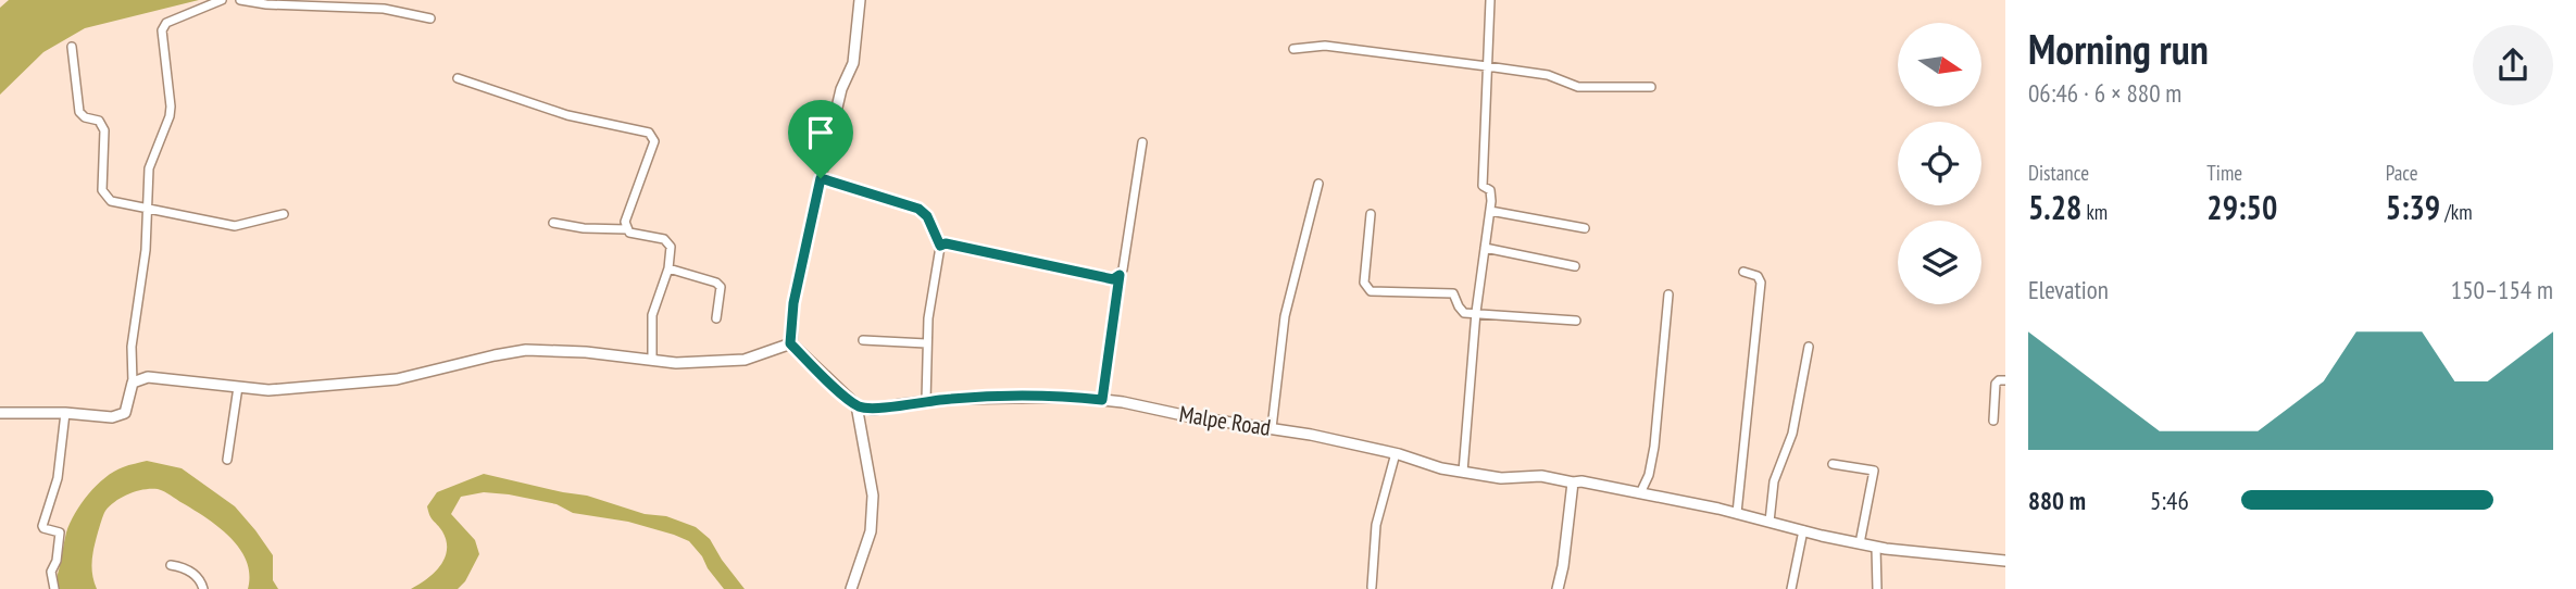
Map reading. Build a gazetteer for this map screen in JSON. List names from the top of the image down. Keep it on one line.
{"streets":{"street":["Malpe Road"]},"north":"right","page":{"heading":["Morning run","06:46 · 6 × 880 m"],"stats":[["Distance","5.28 km"],["Time","29:50"],["Pace","5:39 /km"]],"chart":["Elevation","150–154 m"],"list":[{"name":"880 m","note":"5:46"}]}}
